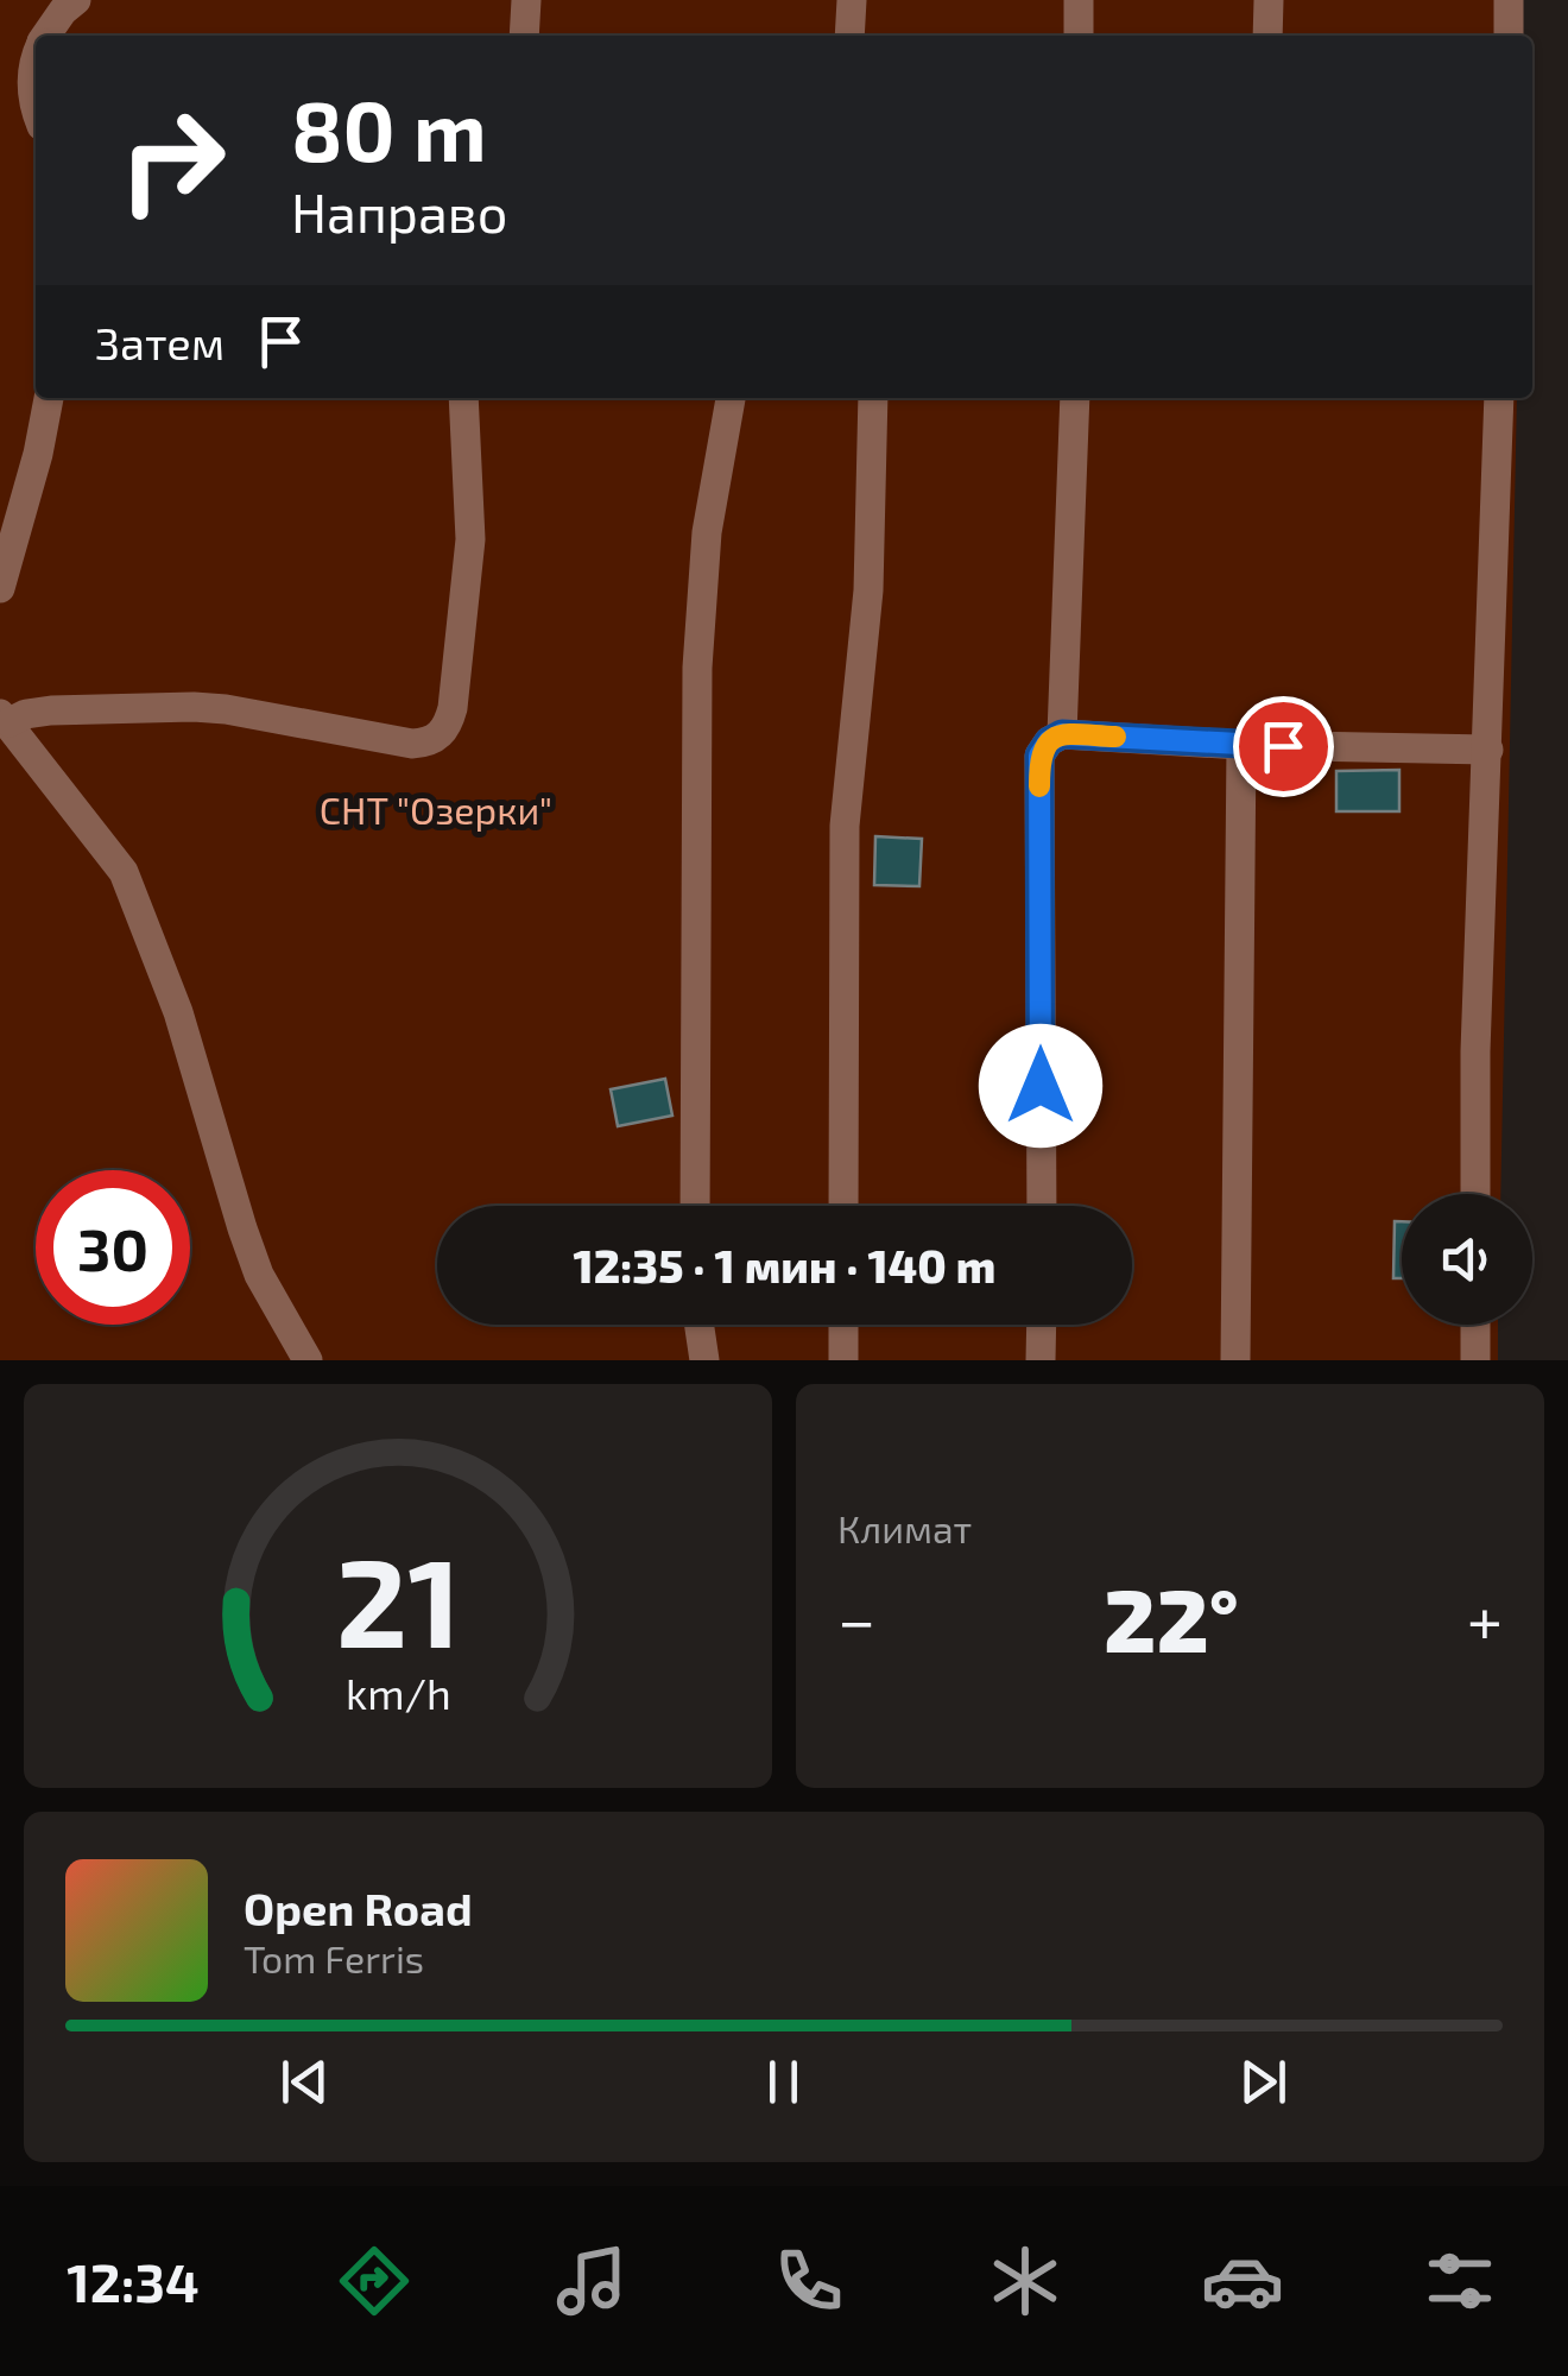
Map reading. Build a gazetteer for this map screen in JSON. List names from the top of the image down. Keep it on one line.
{"parks":["СНТ \"Озерки\""],"page":{"turn":["80 m","Направо"],"then":"Затем","limit":"30","trip":"12:35 · 1 мин · 140 m","tile":"Климат","heat":["−","22°","+"],"song":["Open Road","Tom Ferris"],"tabs":"12:34","gauge":["21","km/h"]}}
